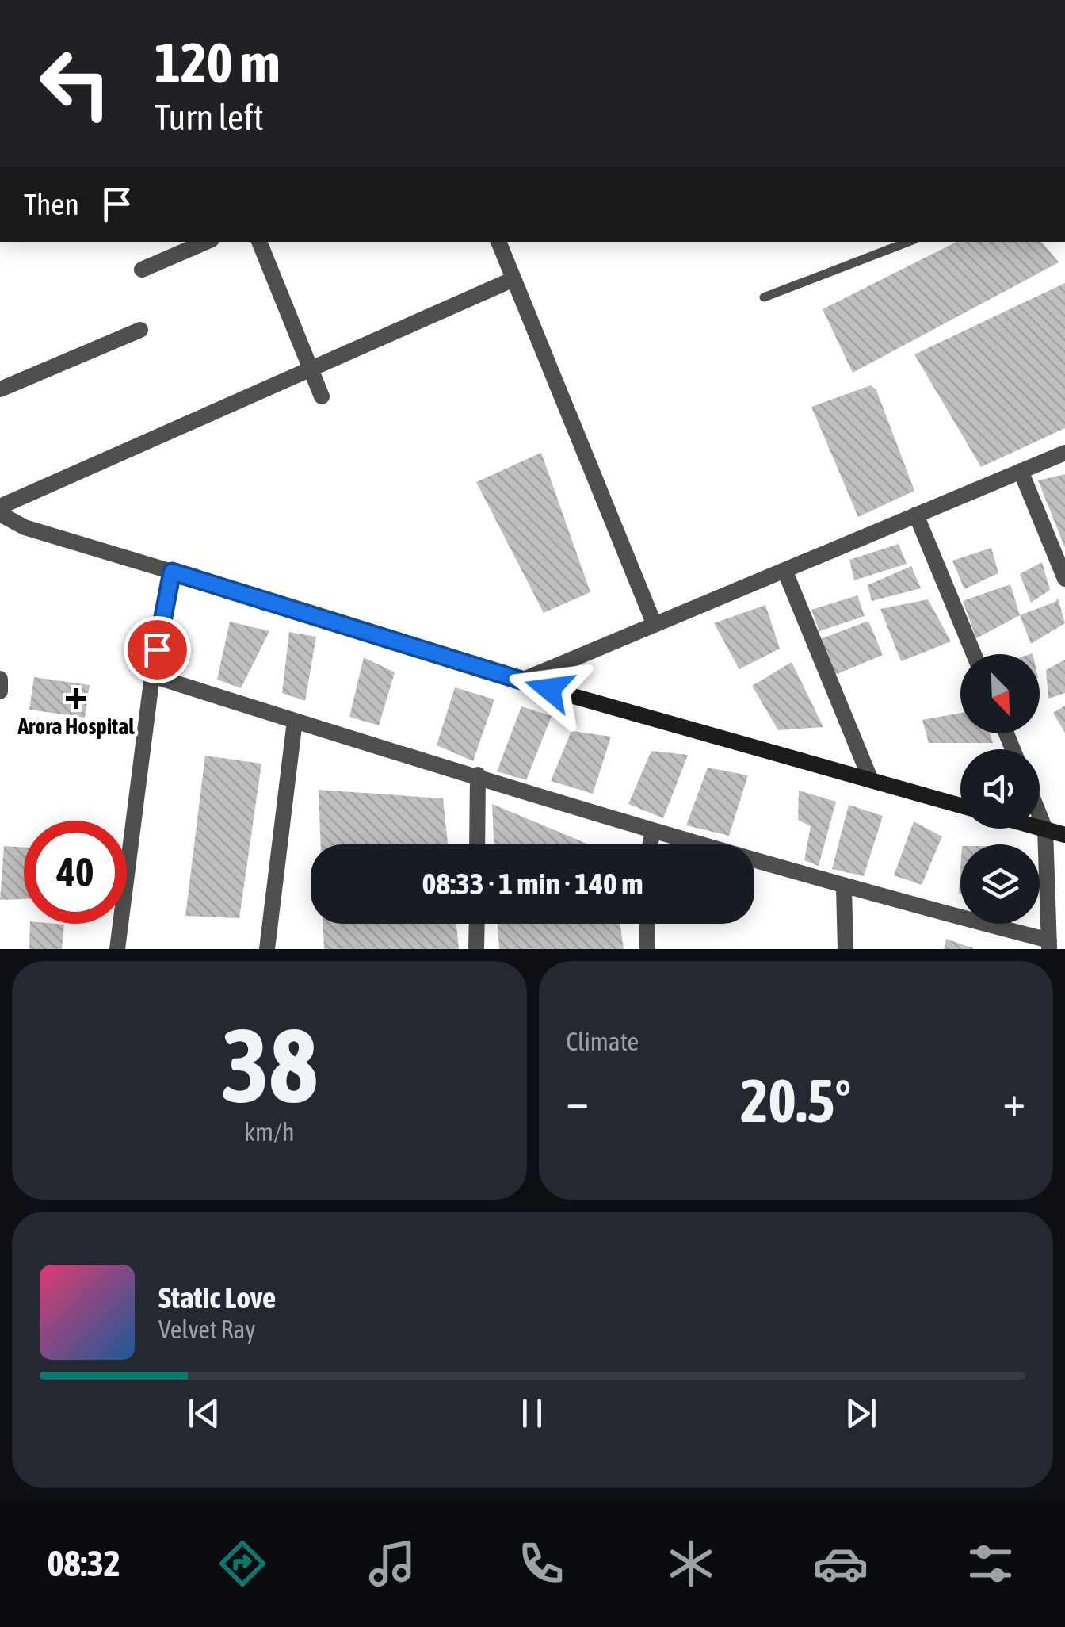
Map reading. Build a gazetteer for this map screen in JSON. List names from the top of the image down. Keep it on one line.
{"places":{"health":["Arora Hospital"]},"north":"bottom right","page":{"turn":["120 m","Turn left"],"then":"Then","limit":"40","trip":"08:33 · 1 min · 140 m","tile":[["38","km/h"],"Climate"],"heat":["−","20.5°","+"],"song":["Static Love","Velvet Ray"],"tabs":"08:32"}}
